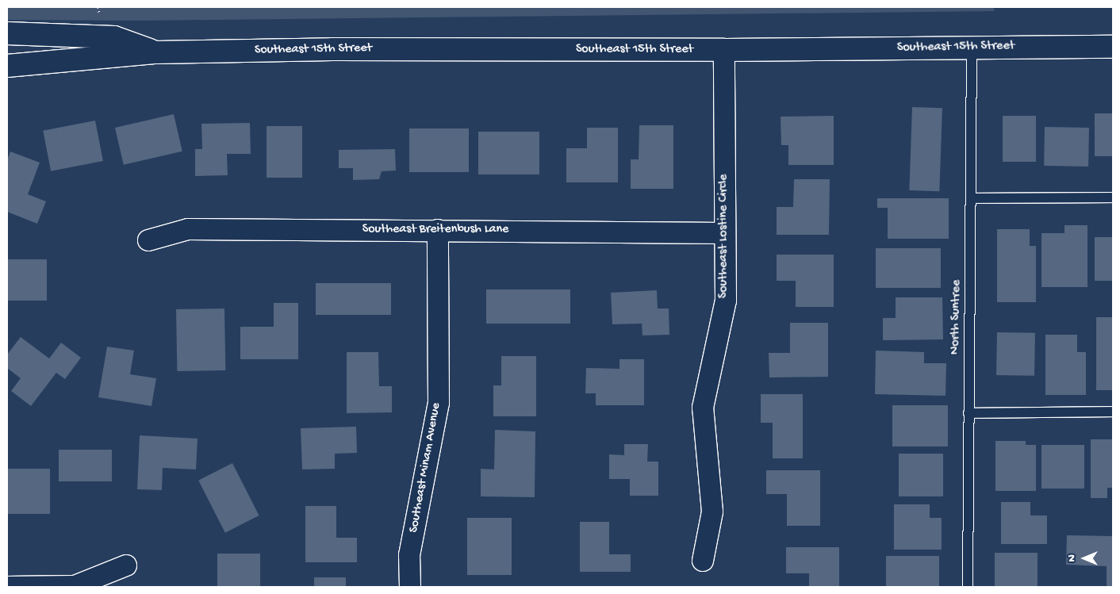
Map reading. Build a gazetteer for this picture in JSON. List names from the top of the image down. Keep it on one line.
{"streets":{"main road":["Southeast 15th Street"],"street":["Southeast Breitenbush Lane","Southeast Lostine Circle","Southeast Minam Avenue"],"lane":["North Suntree"]},"crossings":[["Southeast 15th Street","Southeast Lostine Circle"],["Southeast 15th Street","North Suntree"],["Southeast Breitenbush Lane","Southeast Lostine Circle"],["Southeast Breitenbush Lane","Southeast Minam Avenue"]],"north":"left"}
